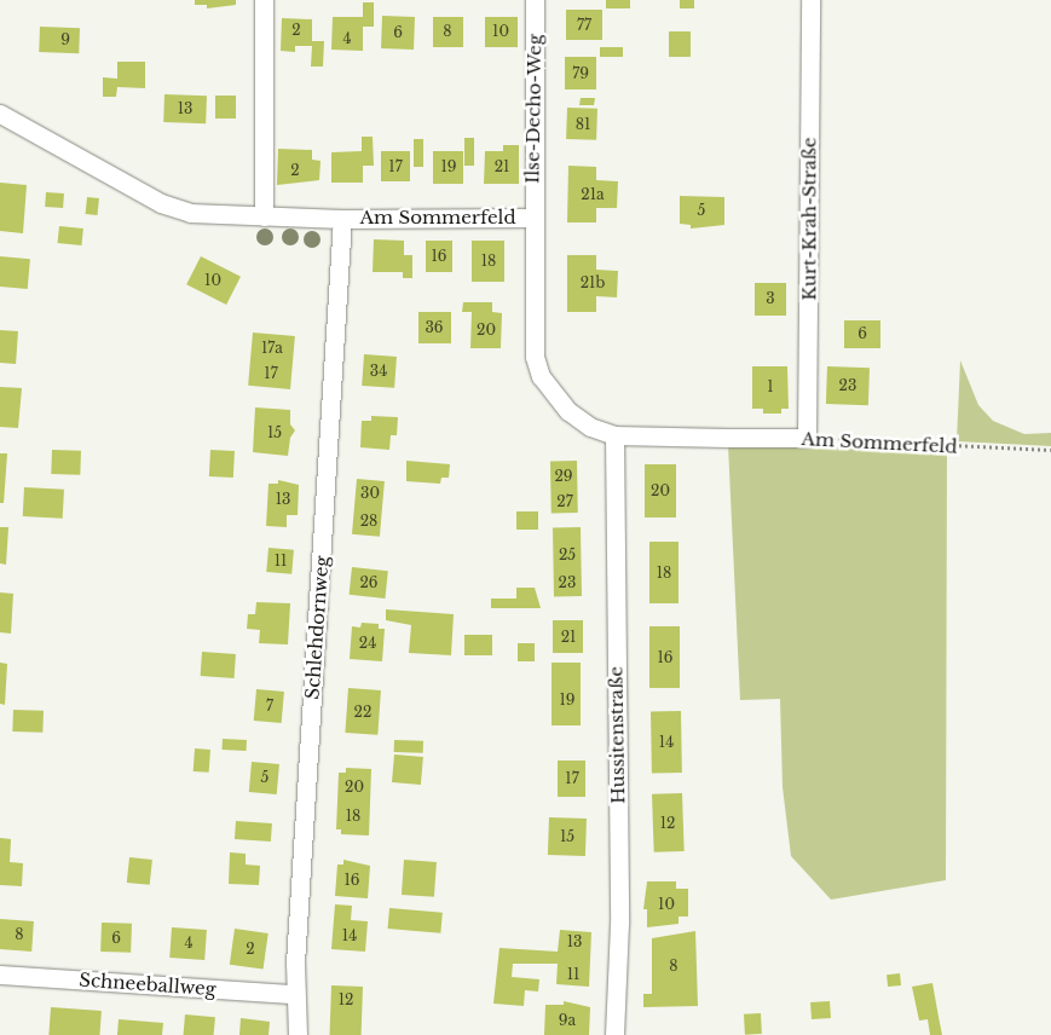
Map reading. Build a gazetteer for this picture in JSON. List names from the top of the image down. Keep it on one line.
{"streets":{"street":["Ilse-Decho-Weg","Am Sommerfeld","Kurt-Krah-Straße","Schlehdornweg","Hussitenstraße","Schneeballweg"]},"crossings":[["Ilse-Decho-Weg","Am Sommerfeld"],["Am Sommerfeld","Kurt-Krah-Straße"],["Am Sommerfeld","Schlehdornweg"],["Am Sommerfeld","Hussitenstraße"],["Schlehdornweg","Schneeballweg"]],"house_numbers":["77","2","8","10","6","4","9","79","13","81","17","19","21","2","21a","5","16","18","10","21b","3","36","20","6","17a","34","17","23","1","15","29","20","30","13","27","28","25","11","18","26","23","21","24","16","19","7","22","14","5","17","20","18","12","15","16","10","8","14","6","13","4","2","8","11","12","9a"]}
